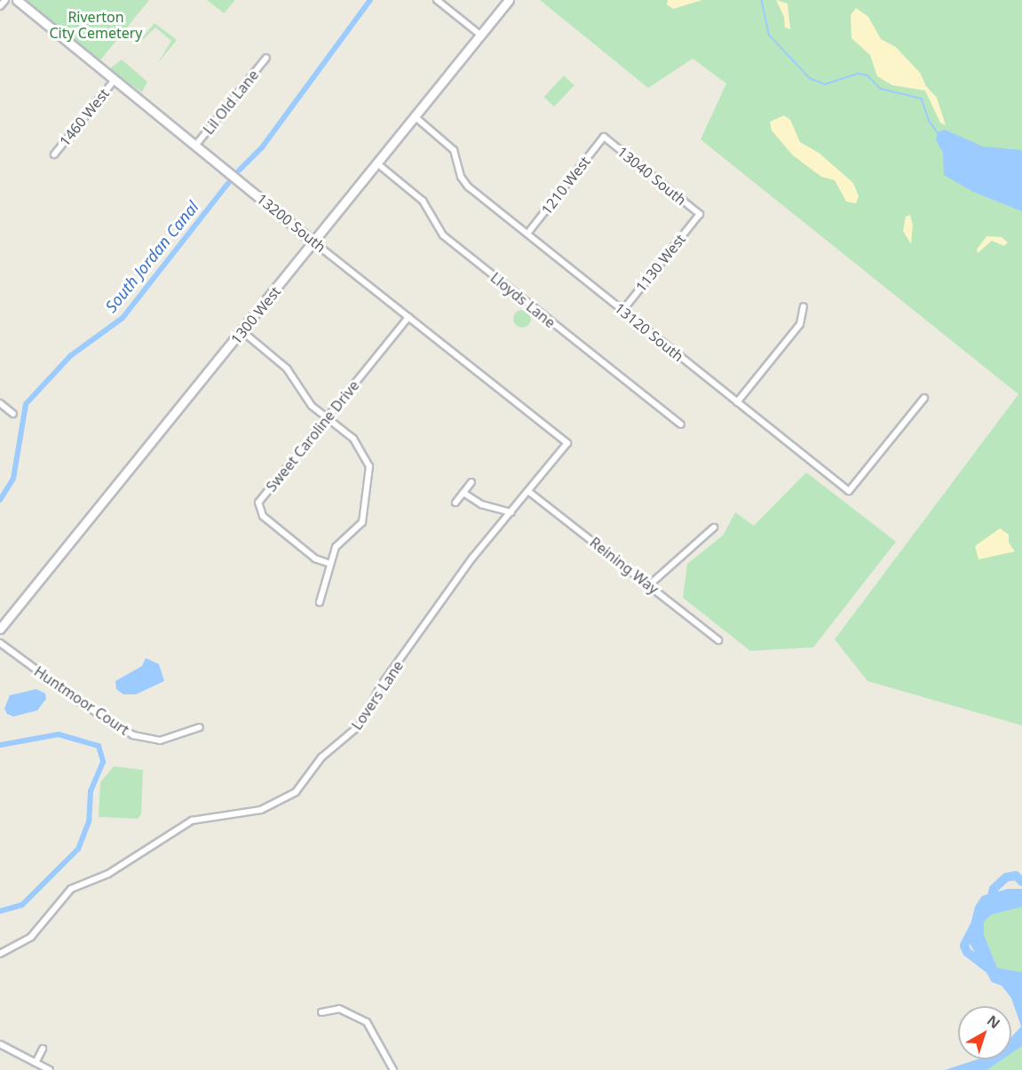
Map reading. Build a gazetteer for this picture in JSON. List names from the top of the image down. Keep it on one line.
{"streets":{"street":["Lil Old Lane","1460 West","13040 South","1210 West","13200 South","1130 West","Lloyds Lane","1300 West","13120 South","Sweet Caroline Drive","Reining Way","Lovers Lane","Huntmoor Court"]},"crossings":[["Lil Old Lane","13200 South"],["1460 West","13200 South"],["13040 South","1210 West"],["13040 South","1130 West"],["1210 West","13120 South"],["13200 South","1300 West"],["13200 South","Sweet Caroline Drive"],["13200 South","Lovers Lane"],["1130 West","13120 South"],["Lloyds Lane","1300 West"],["1300 West","13120 South"],["Reining Way","Lovers Lane"]],"water":["South Jordan Canal"],"parks":["Riverton City Cemetery"],"north":"top right"}
